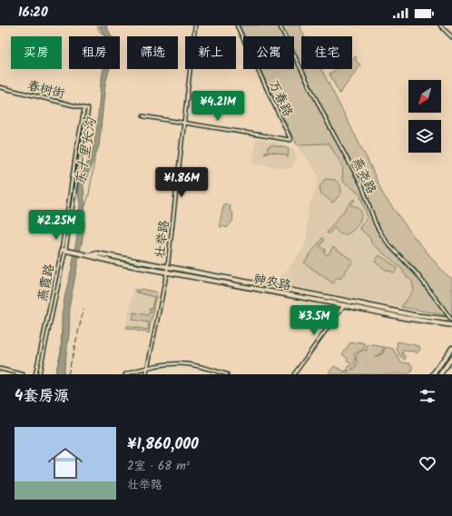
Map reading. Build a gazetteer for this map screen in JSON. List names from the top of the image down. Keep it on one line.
{"streets":{"street":["春树街","万春路","燕尧路","壮举路","神农路","燕霞路"]},"crossings":[["春树街","燕霞路"],["万春路","壮举路"],["燕尧路","神农路"],["壮举路","神农路"],["神农路","燕霞路"]],"water":["东十里长沟"],"north":"bottom left","page":{"status":"16:20","chip":["买房","租房","筛选","新上","公寓","住宅"],"price":["¥4.21M","¥1.86M","¥2.25M","¥3.5M"],"heading":"4套房源","list":[{"name":"¥1,860,000","note":"2室 · 68 m² · 壮举路"}]}}
